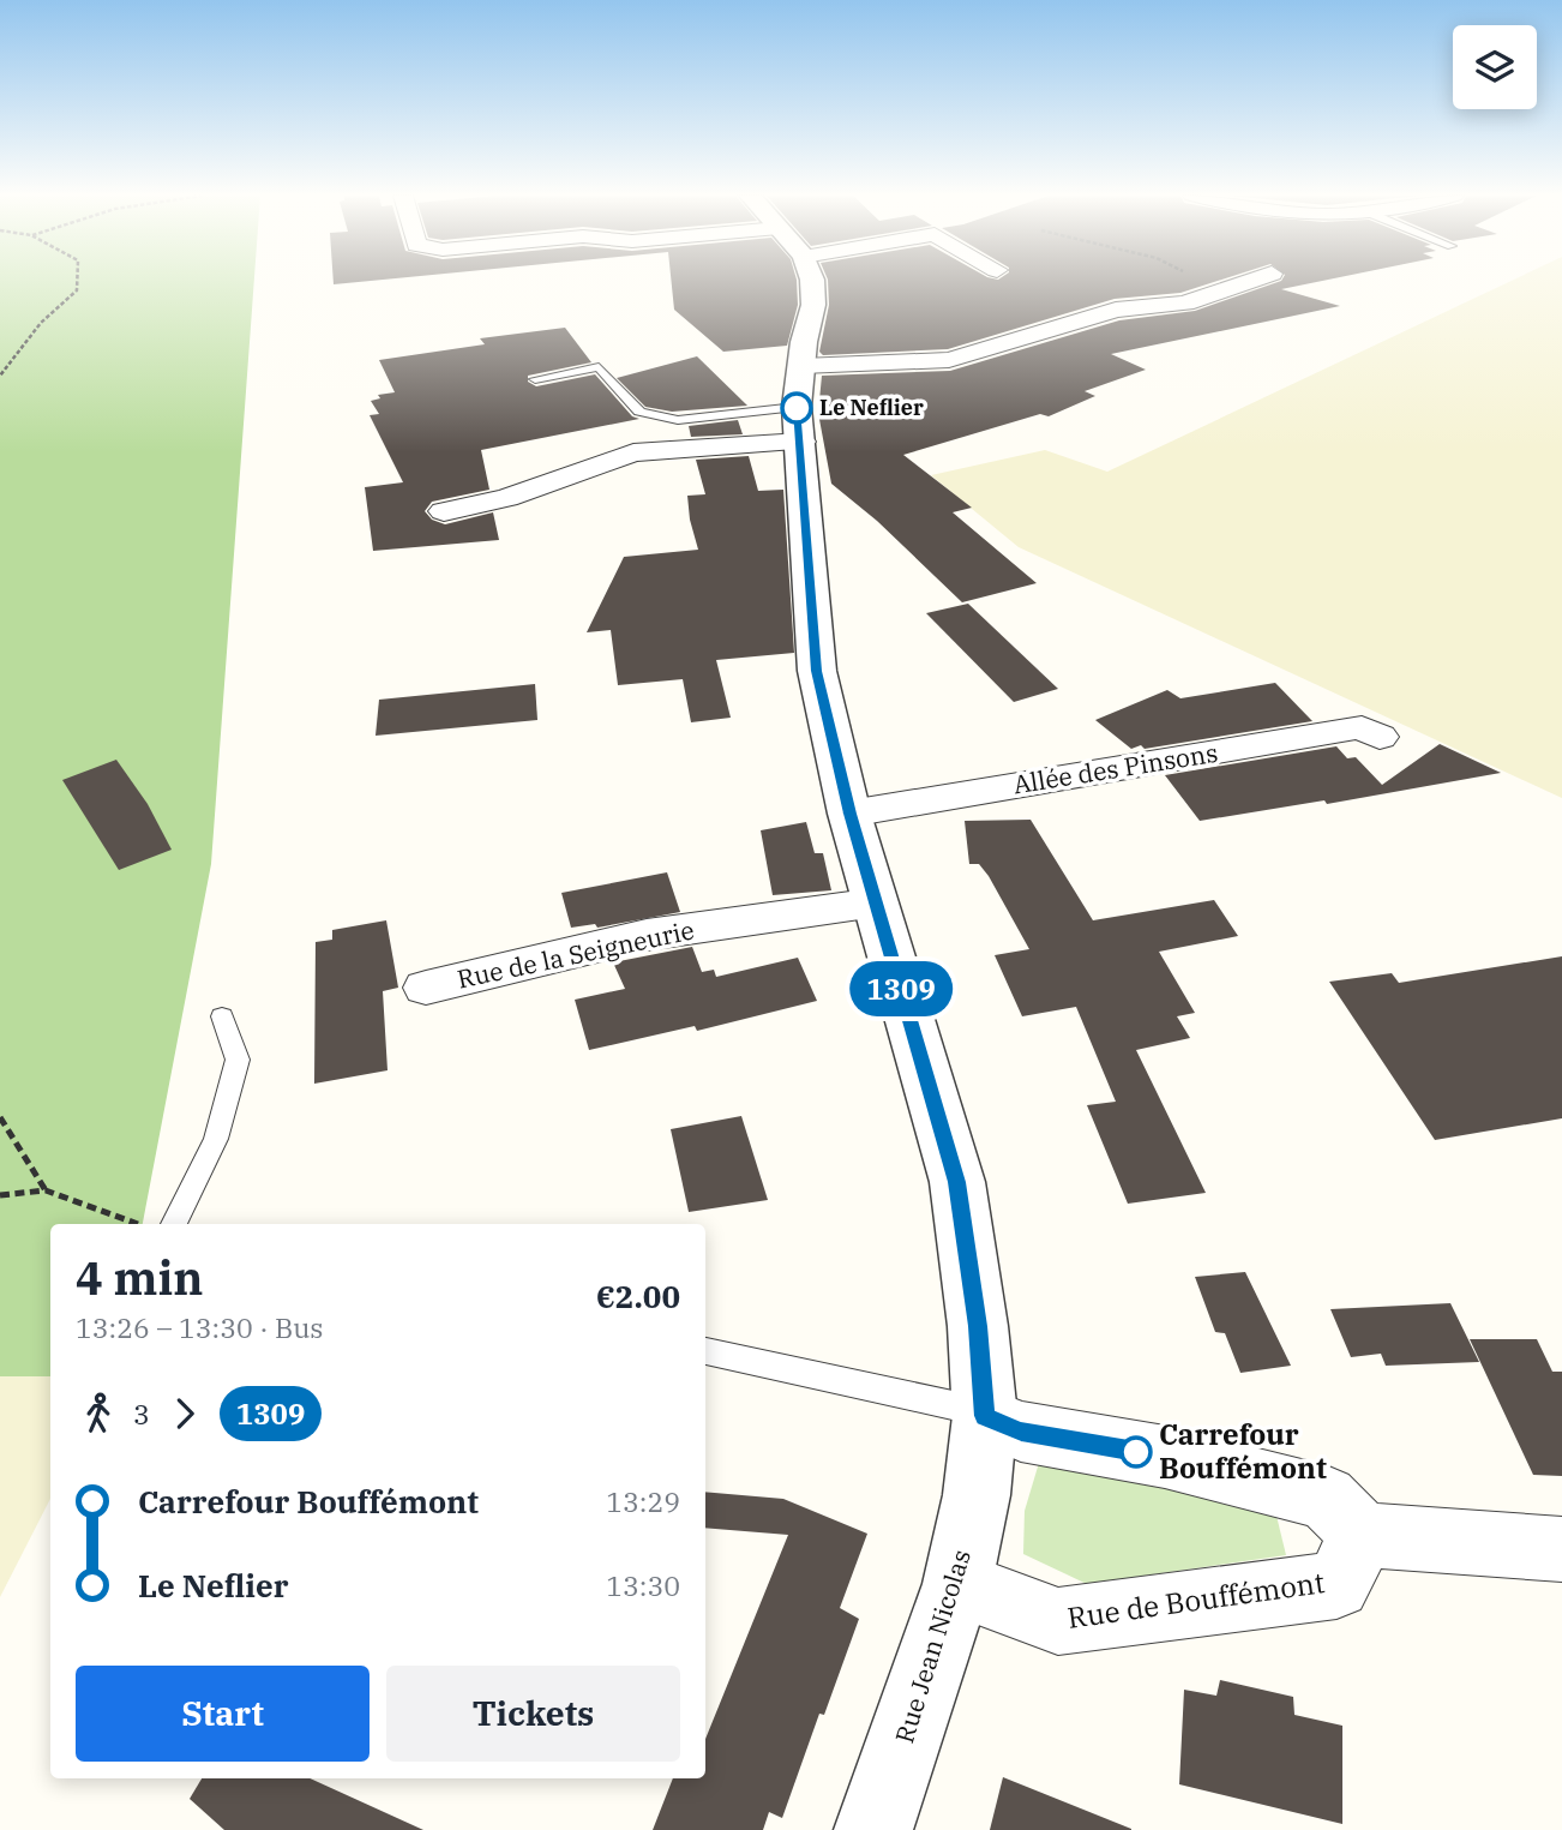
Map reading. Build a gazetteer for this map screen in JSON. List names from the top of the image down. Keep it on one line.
{"streets":{"street":["Allée des Pinsons","Rue de la Seigneurie","Rue de Bouffémont","Rue Jean Nicolas"]},"crossings":[["Allée des Pinsons","Rue Jean Nicolas"],["Rue de la Seigneurie","Rue Jean Nicolas"],["Rue de Bouffémont","Rue Jean Nicolas"]],"places":["Le Neflier","Carrefour Bouffémont"],"lines":["bus line 1309"],"page":{"on_map":"1309","heading":["4 min","13:26 – 13:30 · Bus","€2.00"],"legs":["3","1309"],"list":[{"name":"Carrefour Bouffémont","value":"13:29"},{"name":"Le Neflier","value":"13:30"}],"buttons":["Start","Tickets"]}}
